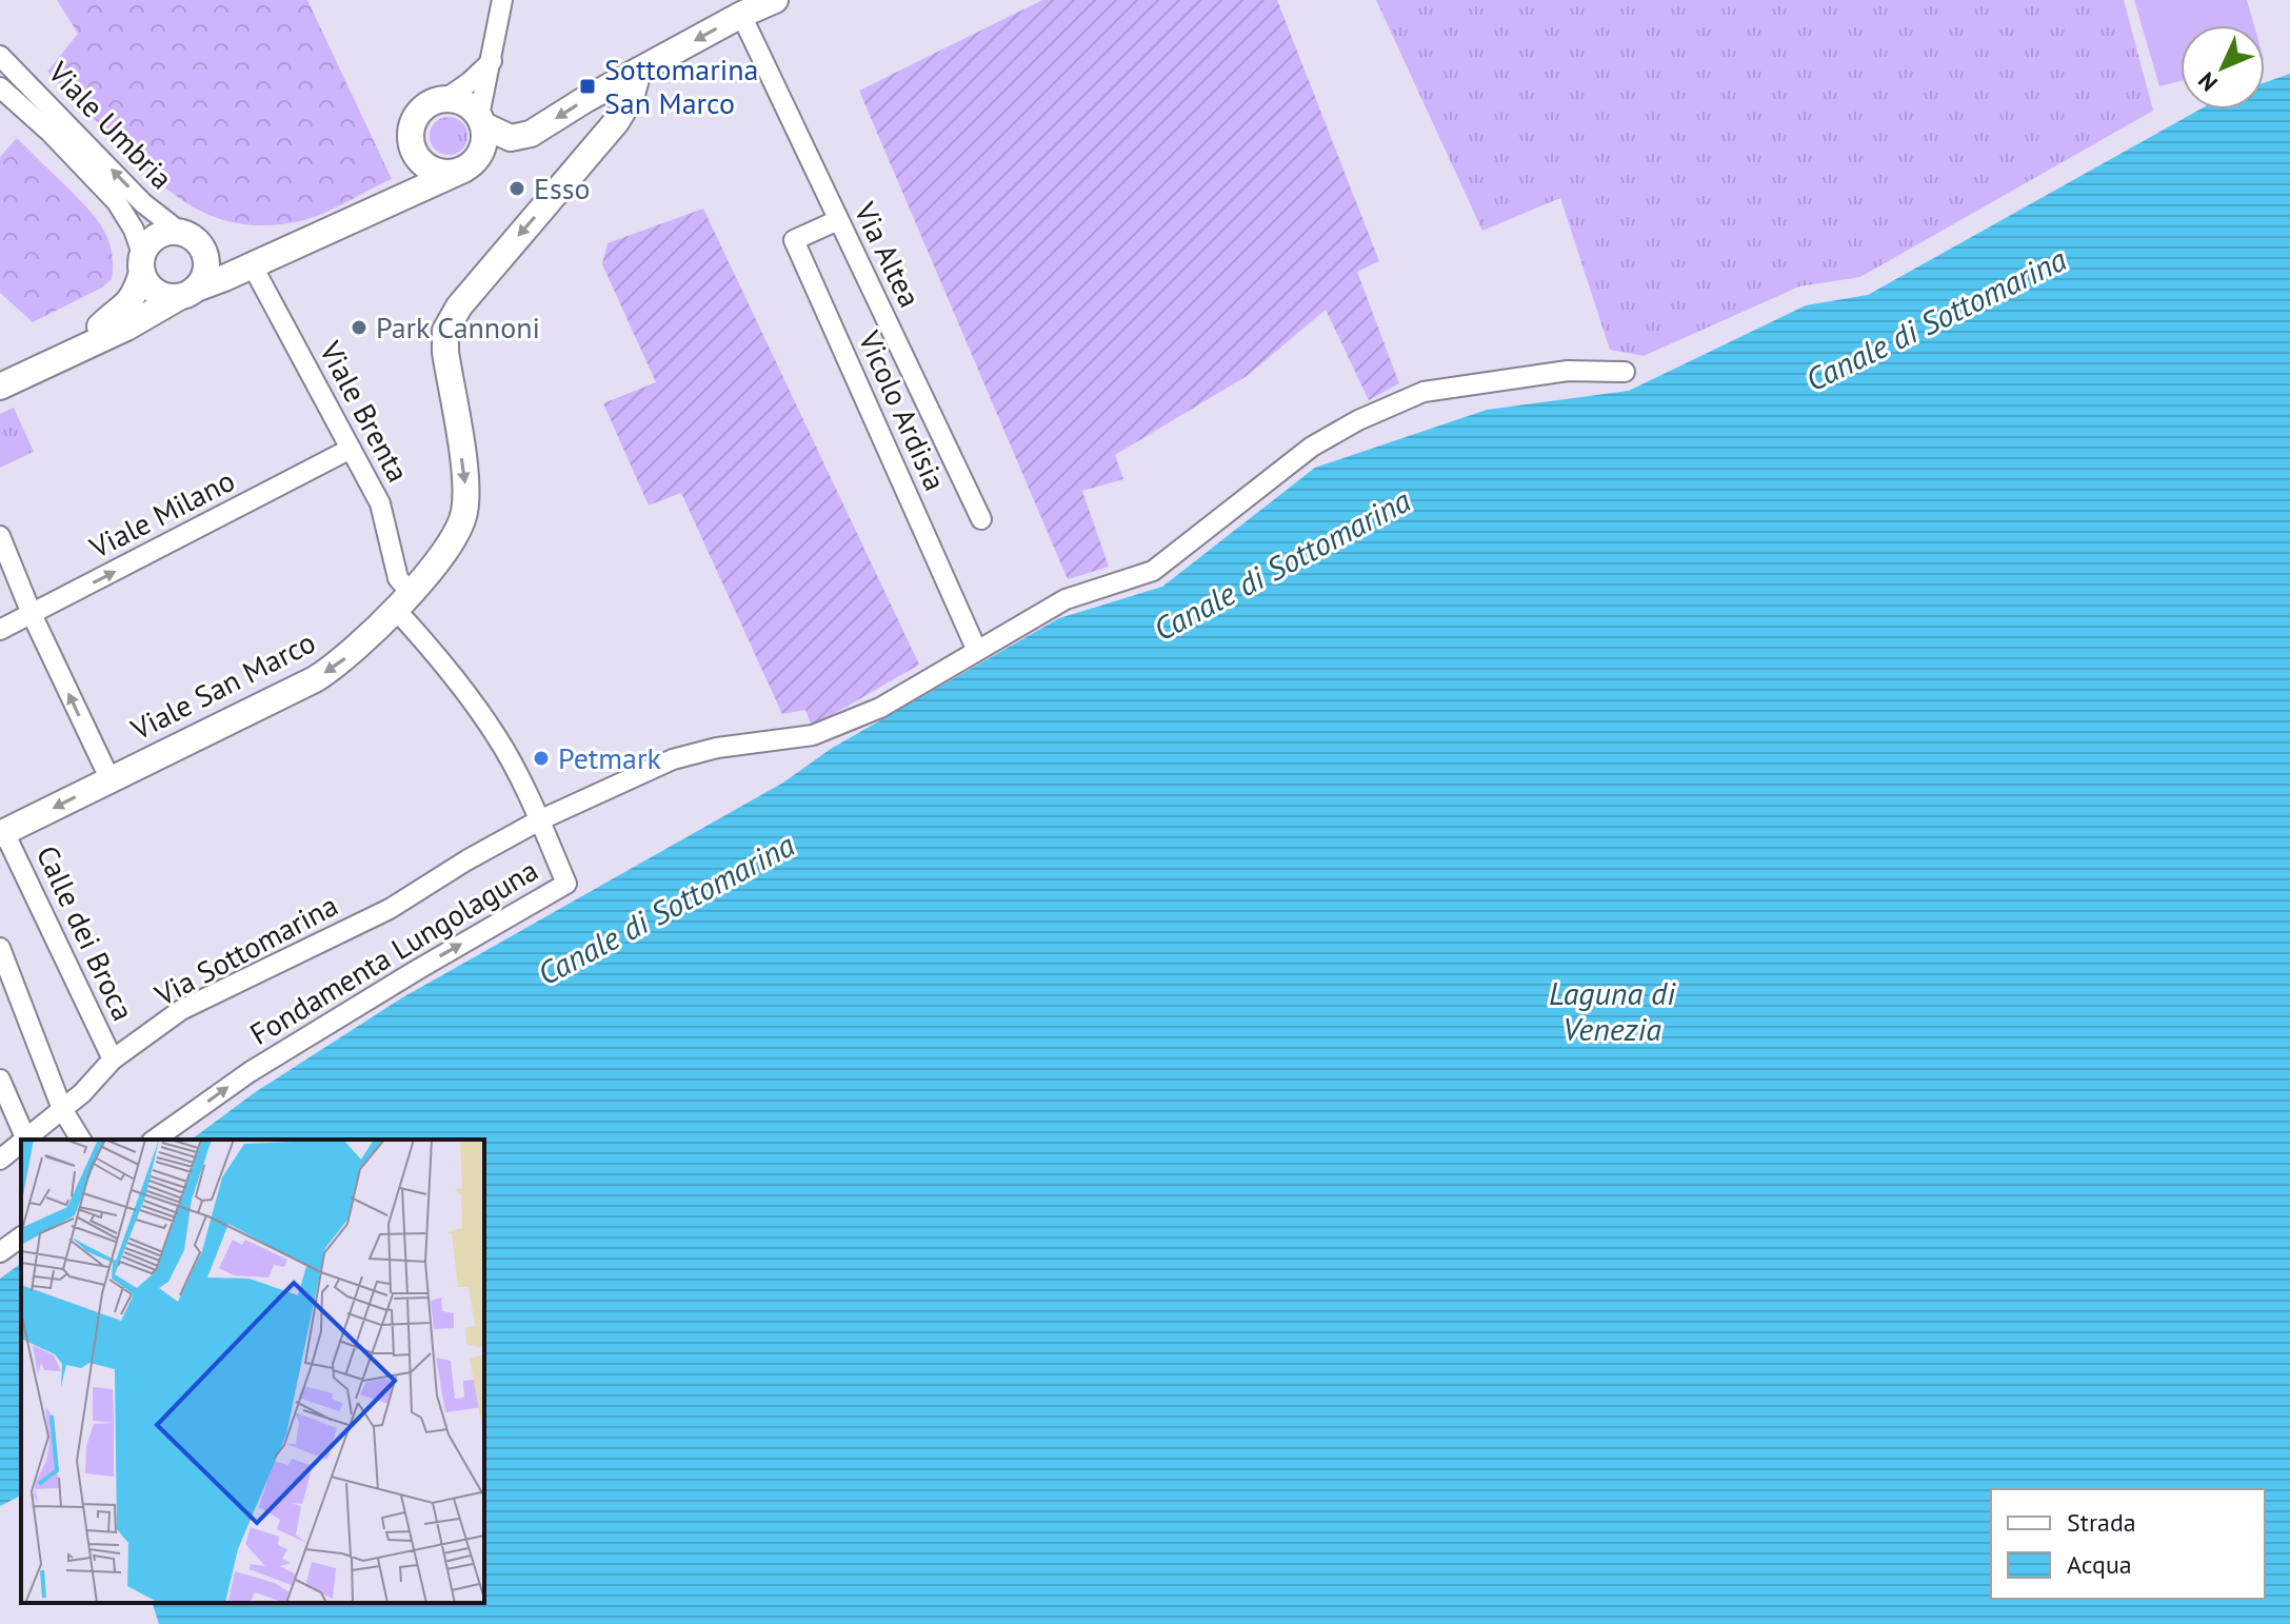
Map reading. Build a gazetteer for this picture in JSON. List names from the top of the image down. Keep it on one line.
{"streets":{"street":["Viale Umbria","Via Altea","Vicolo Ardisia","Viale Brenta","Viale Milano","Viale San Marco","Calle dei Broca","Via Sottomarina","Fondamenta Lungolaguna"]},"crossings":[["Via Altea","Vicolo Ardisia"],["Vicolo Ardisia","Via Sottomarina"],["Viale Brenta","Viale Milano"],["Viale Brenta","Viale San Marco"],["Viale Brenta","Fondamenta Lungolaguna"],["Viale San Marco","Calle dei Broca"],["Viale San Marco","Fondamenta Lungolaguna"],["Calle dei Broca","Via Sottomarina"],["Via Sottomarina","Fondamenta Lungolaguna"]],"one_way":["Viale Milano","Viale San Marco","Fondamenta Lungolaguna"],"water":["Canale di Sottomarina","Laguna di Venezia"],"places":{"transit":["Sottomarina San Marco"],"other":["Esso","Park Cannoni","Petmark"]},"legend":["Strada","Acqua"],"north":"bottom left"}
